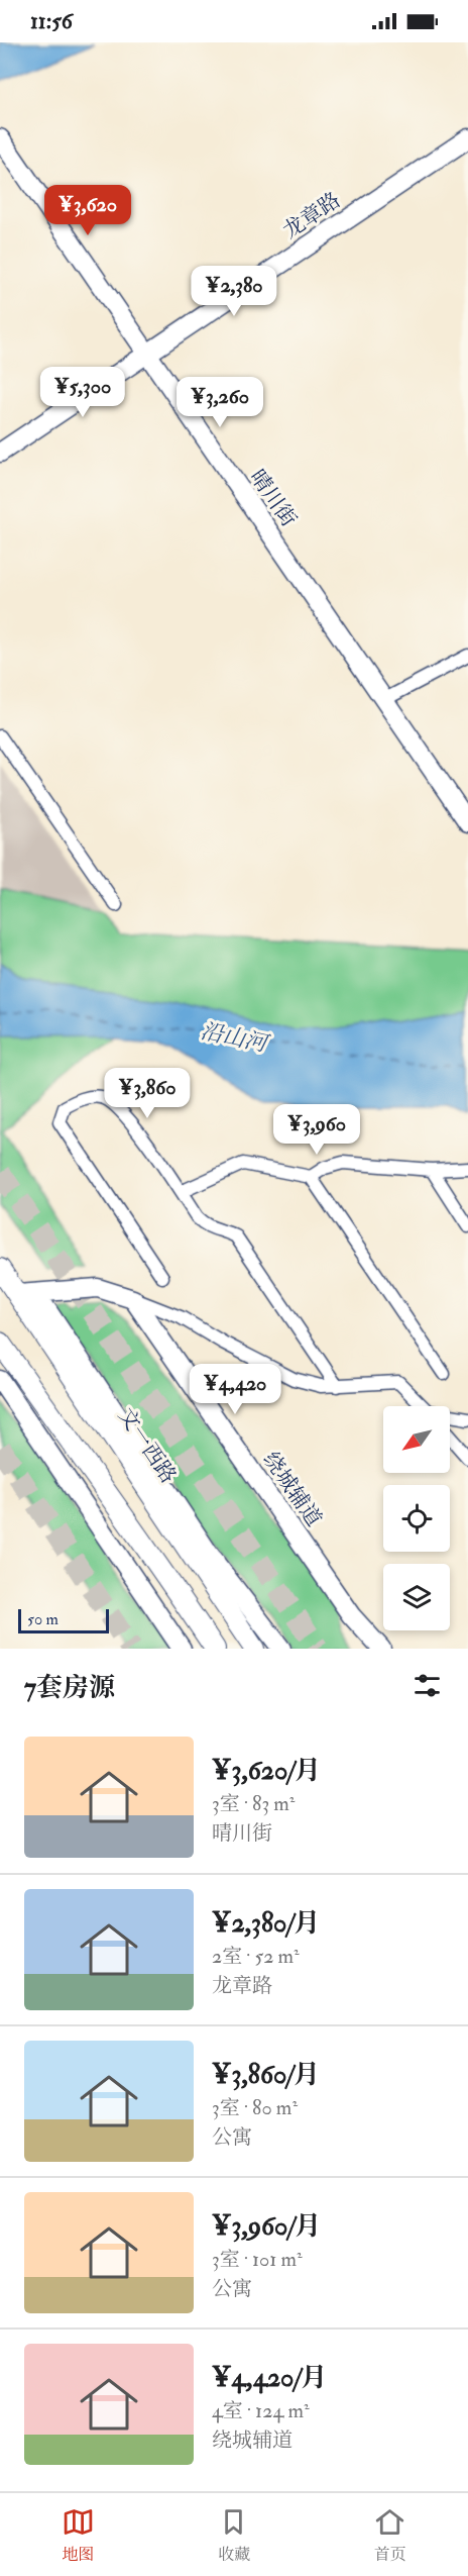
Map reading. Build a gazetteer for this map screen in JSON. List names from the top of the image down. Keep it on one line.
{"streets":{"main road":["文一西路"],"street":["龙章路","晴川街","绕城辅道"]},"crossings":[["龙章路","晴川街"]],"water":["沿山河"],"scale_bar":"50 m","north":"bottom left","page":{"status":"11:56","price":["¥3,620","¥2,380","¥5,300","¥3,260","¥3,860","¥3,960","¥4,420"],"scale":"50 m","heading":"7套房源","list":[{"name":"¥3,620/月","note":"3室 · 83 m² · 晴川街"},{"name":"¥2,380/月","note":"2室 · 52 m² · 龙章路"},{"name":"¥3,860/月","note":"3室 · 80 m² · 公寓"},{"name":"¥3,960/月","note":"3室 · 101 m² · 公寓"},{"name":"¥4,420/月","note":"4室 · 124 m² · 绕城辅道"}],"tabs":["地图","收藏","首页"]}}
